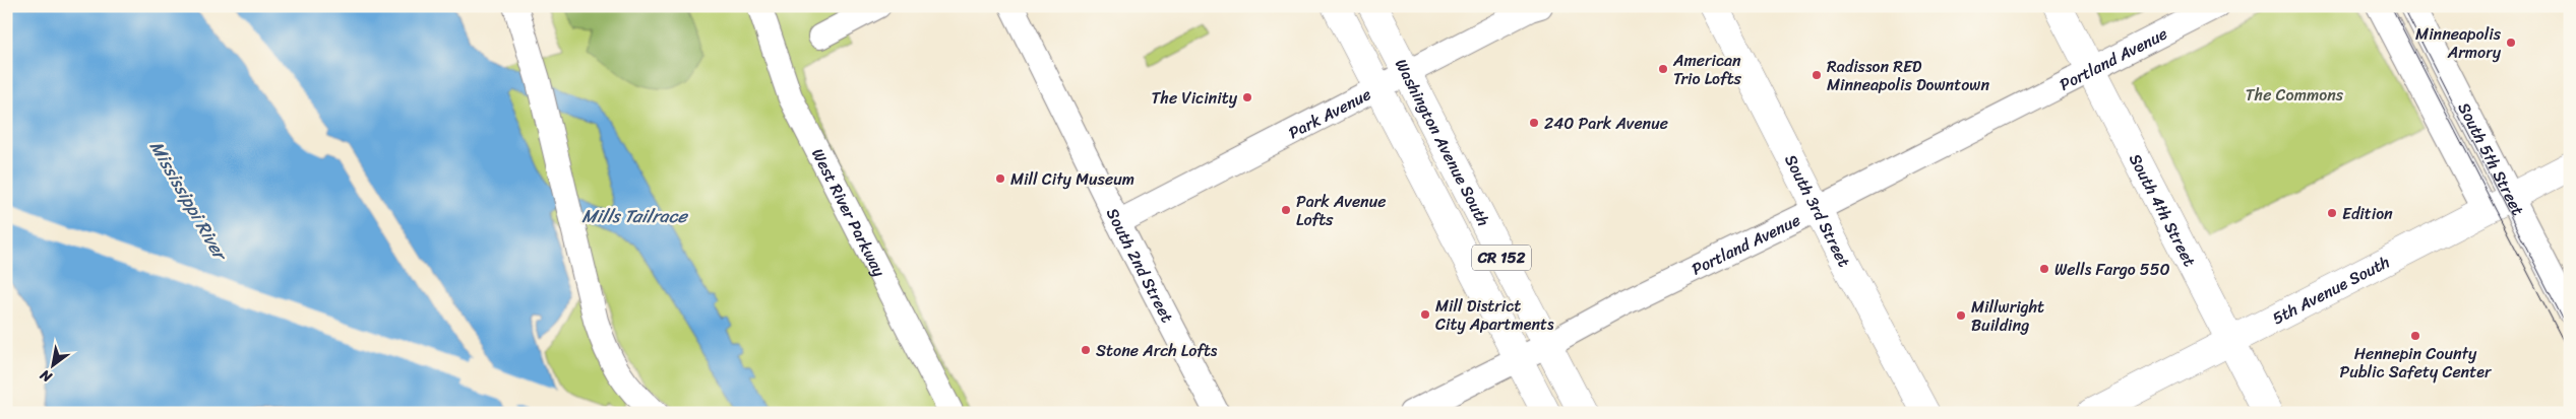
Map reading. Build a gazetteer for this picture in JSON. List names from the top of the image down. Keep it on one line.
{"streets":{"main road":["Washington Avenue South","South 4th Street","South 3rd Street","CR 152","5th Avenue South"],"street":["Portland Avenue","Park Avenue","South 5th Street","West River Parkway","South 2nd Street"]},"crossings":[["Portland Avenue","Washington Avenue South"],["Portland Avenue","South 4th Street"],["Portland Avenue","South 3rd Street"],["Park Avenue","Washington Avenue South"],["Park Avenue","South 2nd Street"],["South 5th Street","5th Avenue South"],["South 4th Street","5th Avenue South"]],"water":["Mississippi River","Mills Tailrace"],"parks":["The Commons"],"places":["Minneapolis Armory","American Trio Lofts","Radisson RED Minneapolis Downtown","The Vicinity","240 Park Avenue","Mill City Museum","Park Avenue Lofts","Edition","Wells Fargo 550","Mill District City Apartments","Millwright Building","Hennepin County Public Safety Center","Stone Arch Lofts"],"north":"bottom left"}
